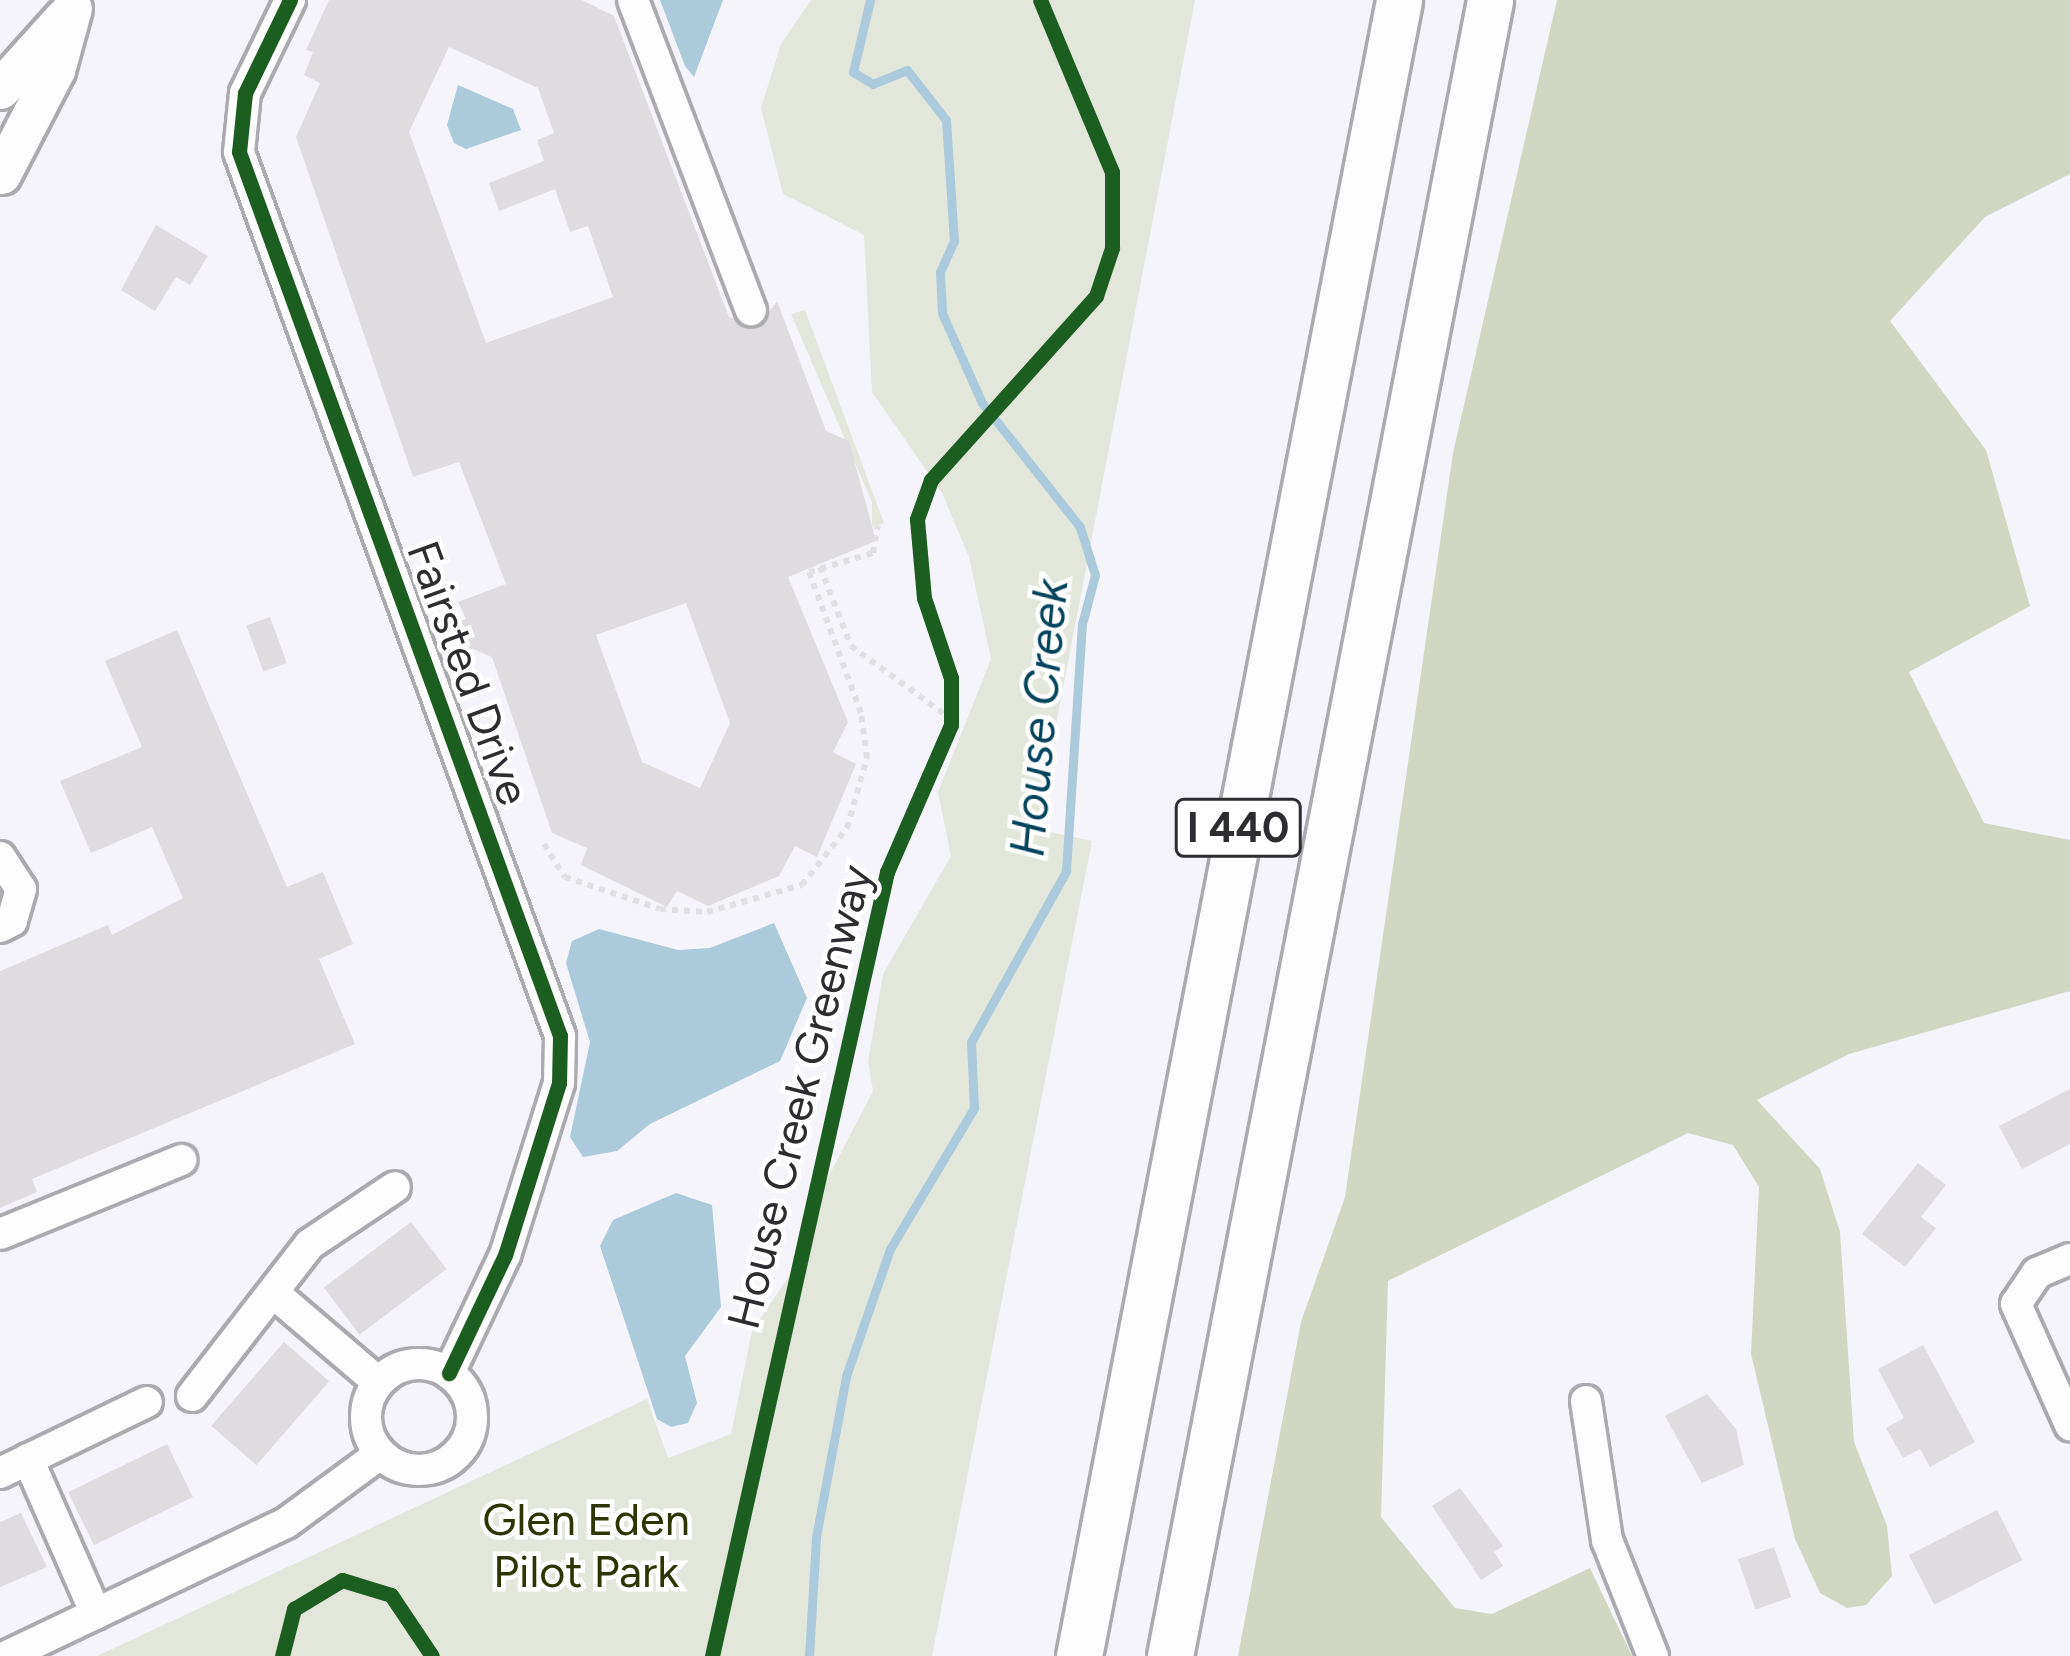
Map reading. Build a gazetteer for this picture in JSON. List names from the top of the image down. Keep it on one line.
{"streets":{"highway":["I 440"],"street":["Fairsted Drive"],"cycle path":["House Creek Greenway"]},"water":["House Creek"],"parks":["Glen Eden Pilot Park"]}
